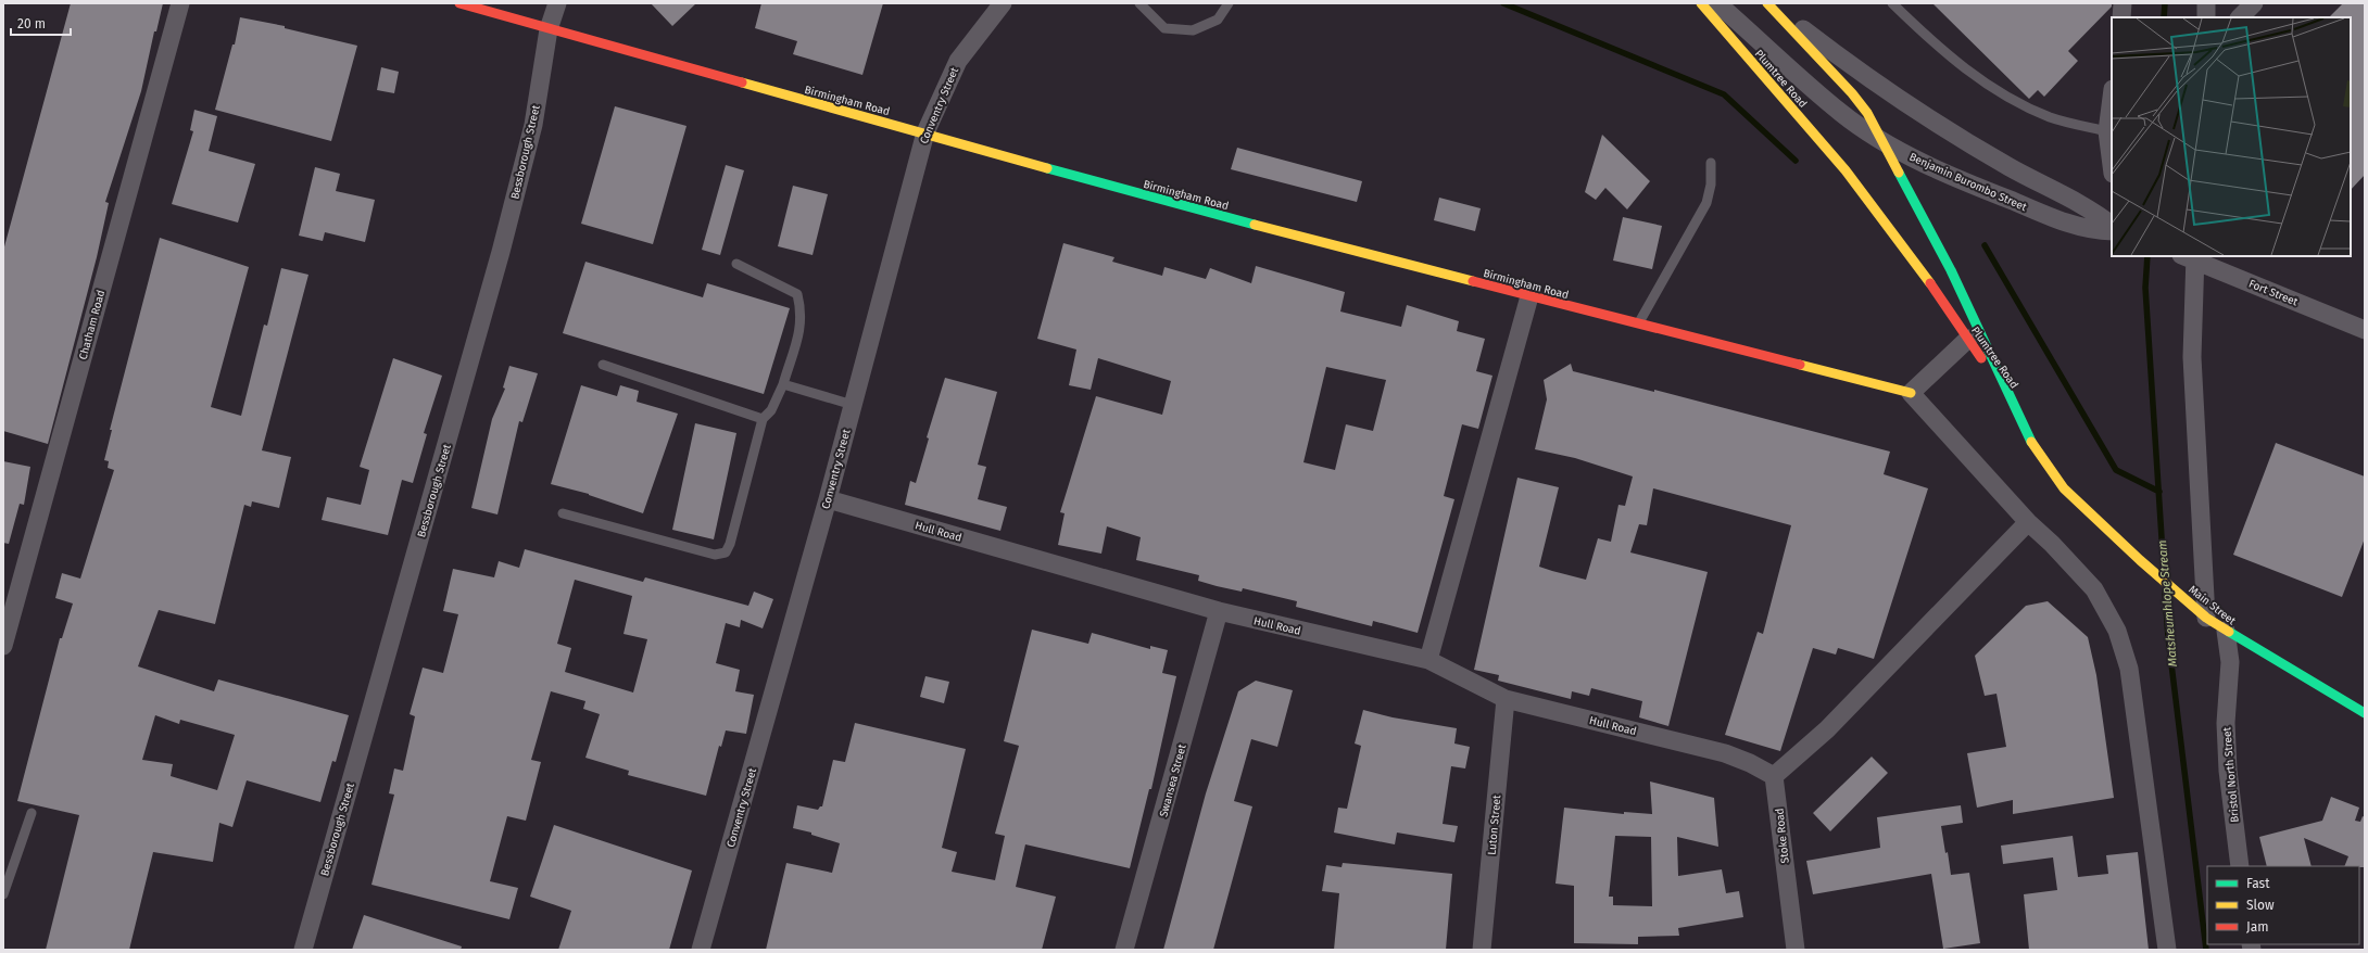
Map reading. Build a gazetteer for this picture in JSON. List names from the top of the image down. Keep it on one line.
{"streets":{"main road":["Plumtree Road","Birmingham Road","Main Street"],"street":["Conventry Street","Bessborough Street","Benjamin Burombo Street","Fort Street","Chatham Road","Hull Road","Bristol North Street","Swansea Street","Luton Street","Stoke Road"]},"crossings":[["Plumtree Road","Benjamin Burombo Street"],["Plumtree Road","Main Street"],["Birmingham Road","Conventry Street"],["Birmingham Road","Bessborough Street"],["Conventry Street","Hull Road"],["Hull Road","Swansea Street"],["Hull Road","Luton Street"],["Hull Road","Stoke Road"],["Main Street","Bristol North Street"]],"water":["Matsheumhlope Stream"],"legend":["Fast","Slow","Jam"],"scale_bar":"20 m"}
